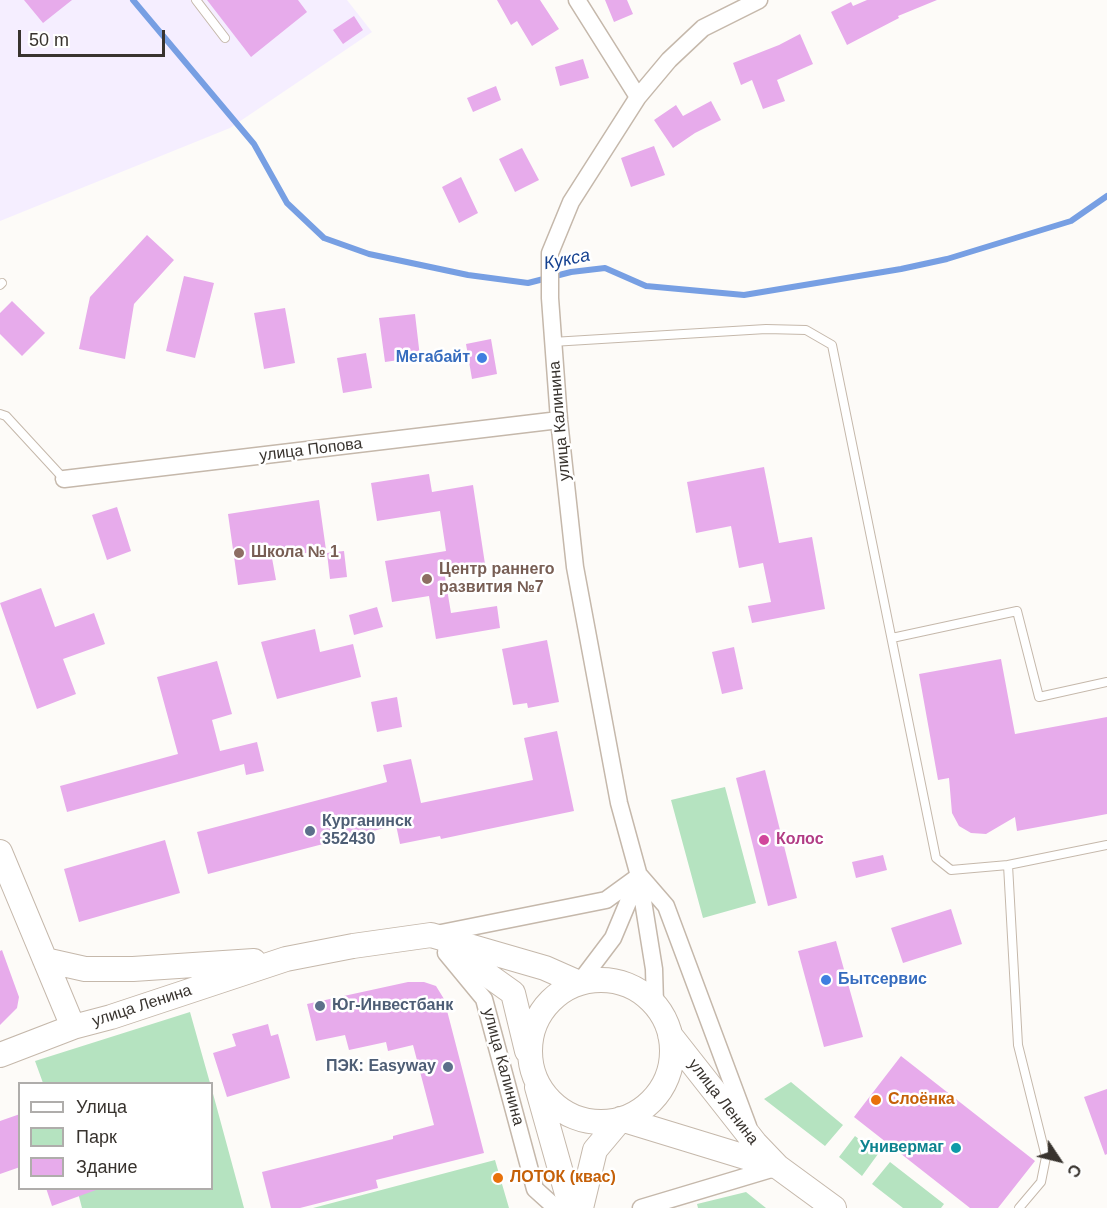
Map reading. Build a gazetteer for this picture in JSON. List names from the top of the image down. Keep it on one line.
{"streets":{"street":["улица Калинина","улица Попова","улица Ленина"]},"crossings":[["улица Калинина","улица Попова"],["улица Калинина","улица Ленина"]],"water":["Кукса"],"places":["Мегабайт","Школа № 1","Центр раннего развития №7","Курганинск 352430","Колос","Бытсервис","Юг-Инвестбанк","ПЭК: Easyway","Слоёнка","Универмаг","ЛОТОК (квас)"],"legend":["Улица","Парк","Здание"],"scale_bar":"50 m","north":"bottom right"}
